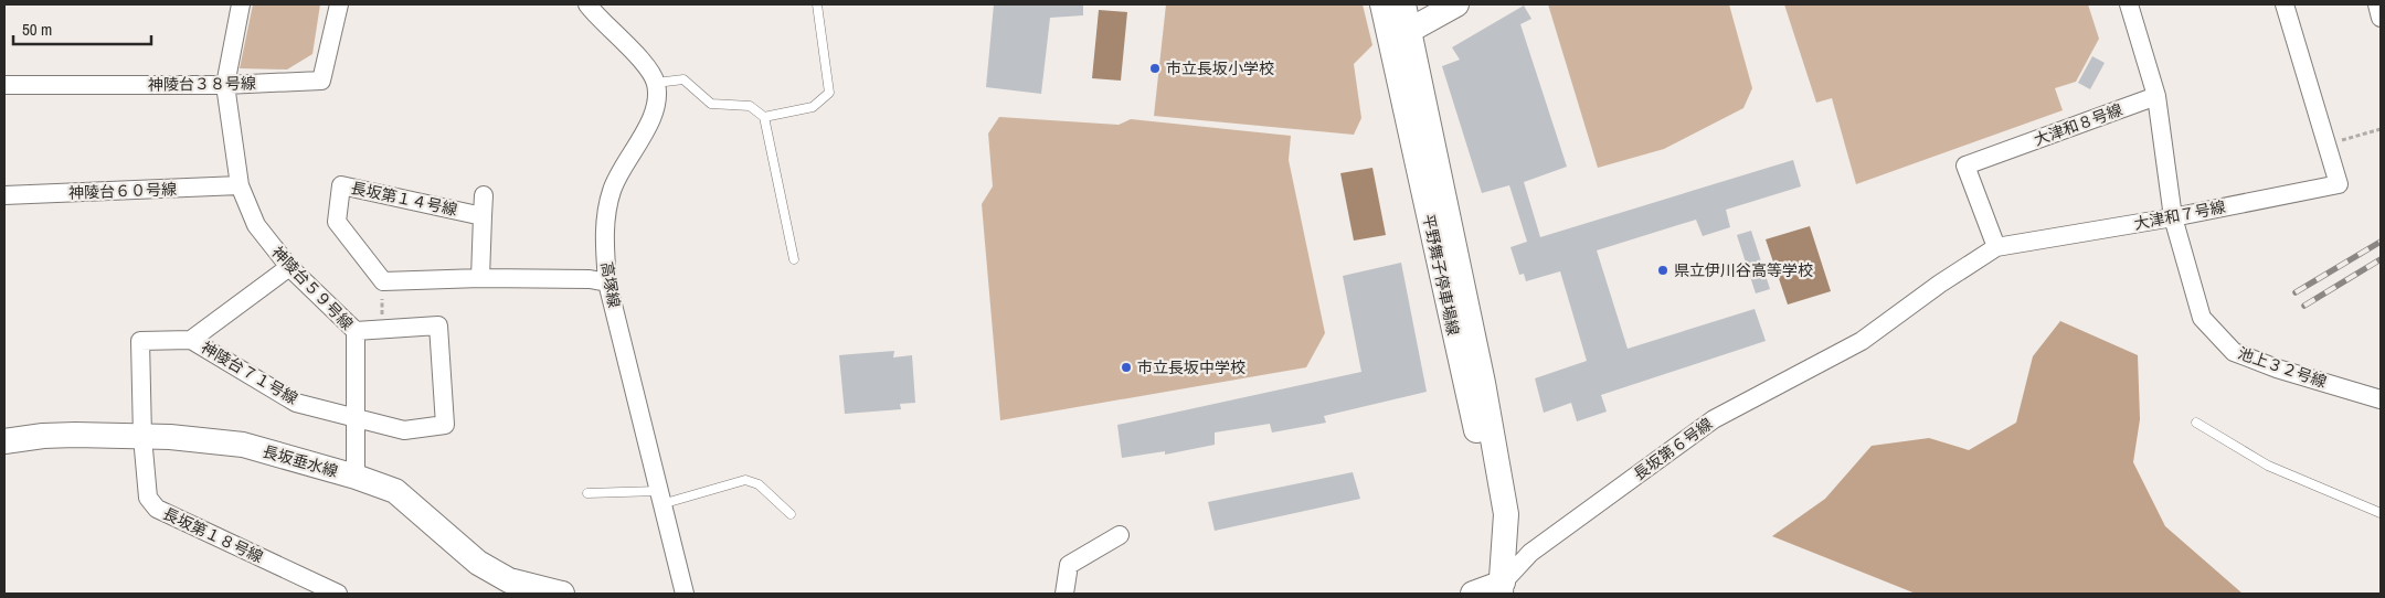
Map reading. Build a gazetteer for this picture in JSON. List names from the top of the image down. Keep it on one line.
{"streets":{"main road":["平野舞子停車場線","長坂垂水線"],"street":["神陵台３８号線","大津和８号線","神陵台６０号線","長坂第１４号線","大津和７号線","高塚線","神陵台５９号線","池上３２号線","神陵台７１号線","長坂第６号線","長坂第１８号線"]},"crossings":[["神陵台３８号線","神陵台５９号線"],["大津和８号線","大津和７号線"],["神陵台６０号線","神陵台５９号線"],["大津和７号線","池上３２号線"],["大津和７号線","長坂第６号線"],["平野舞子停車場線","長坂第６号線"],["神陵台５９号線","神陵台７１号線"],["神陵台５９号線","長坂垂水線"],["神陵台７１号線","長坂垂水線"],["神陵台７１号線","長坂第１８号線"],["長坂垂水線","長坂第１８号線"]],"places":["市立長坂小学校","県立伊川谷高等学校","市立長坂中学校"],"scale_bar":"50 m"}
